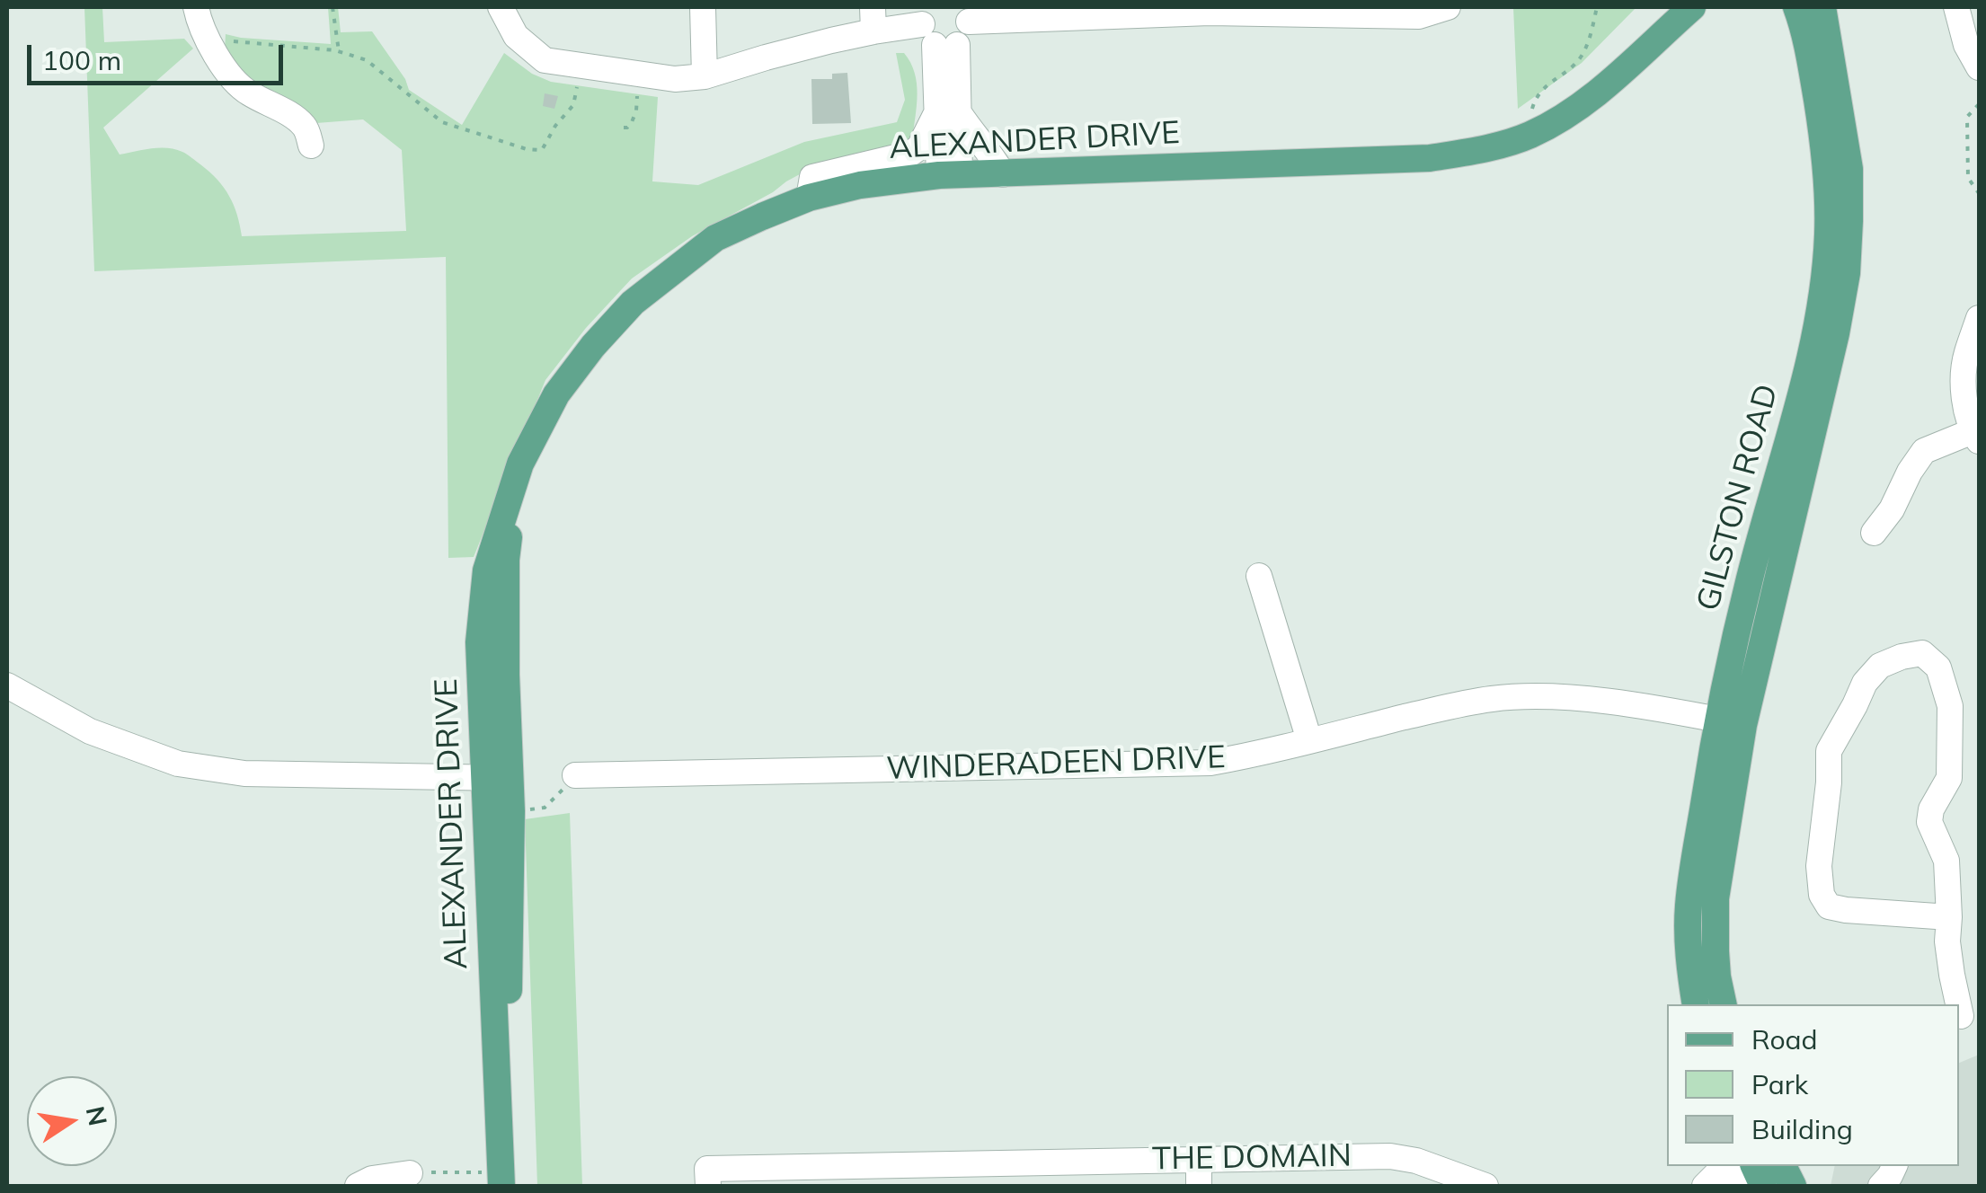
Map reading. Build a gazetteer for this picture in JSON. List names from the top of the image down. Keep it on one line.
{"streets":{"main road":["ALEXANDER DRIVE","GILSTON ROAD"],"street":["WINDERADEEN DRIVE","THE DOMAIN"]},"crossings":[["GILSTON ROAD","WINDERADEEN DRIVE"]],"legend":["Road","Park","Building"],"scale_bar":"100 m","north":"right"}
